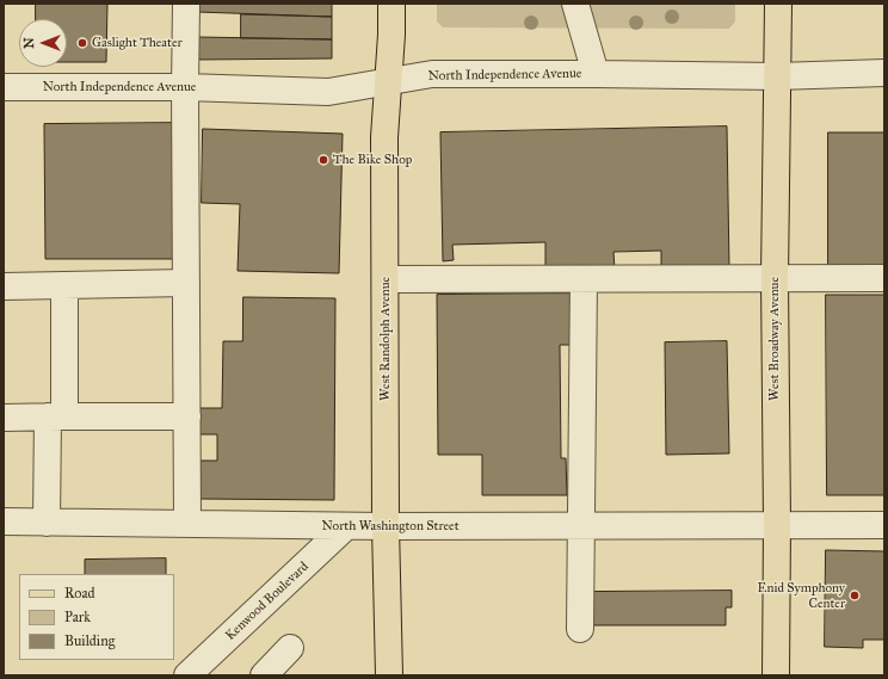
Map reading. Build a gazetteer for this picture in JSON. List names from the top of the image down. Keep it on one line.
{"streets":{"main road":["West Randolph Avenue","West Broadway Avenue"],"street":["North Independence Avenue","North Washington Street","Kenwood Boulevard"]},"crossings":[["North Independence Avenue","West Randolph Avenue"],["North Independence Avenue","West Broadway Avenue"],["West Randolph Avenue","North Washington Street"],["West Broadway Avenue","North Washington Street"],["North Washington Street","Kenwood Boulevard"]],"places":["Gaslight Theater","The Bike Shop","Enid Symphony Center"],"legend":["Road","Park","Building"],"north":"left"}
